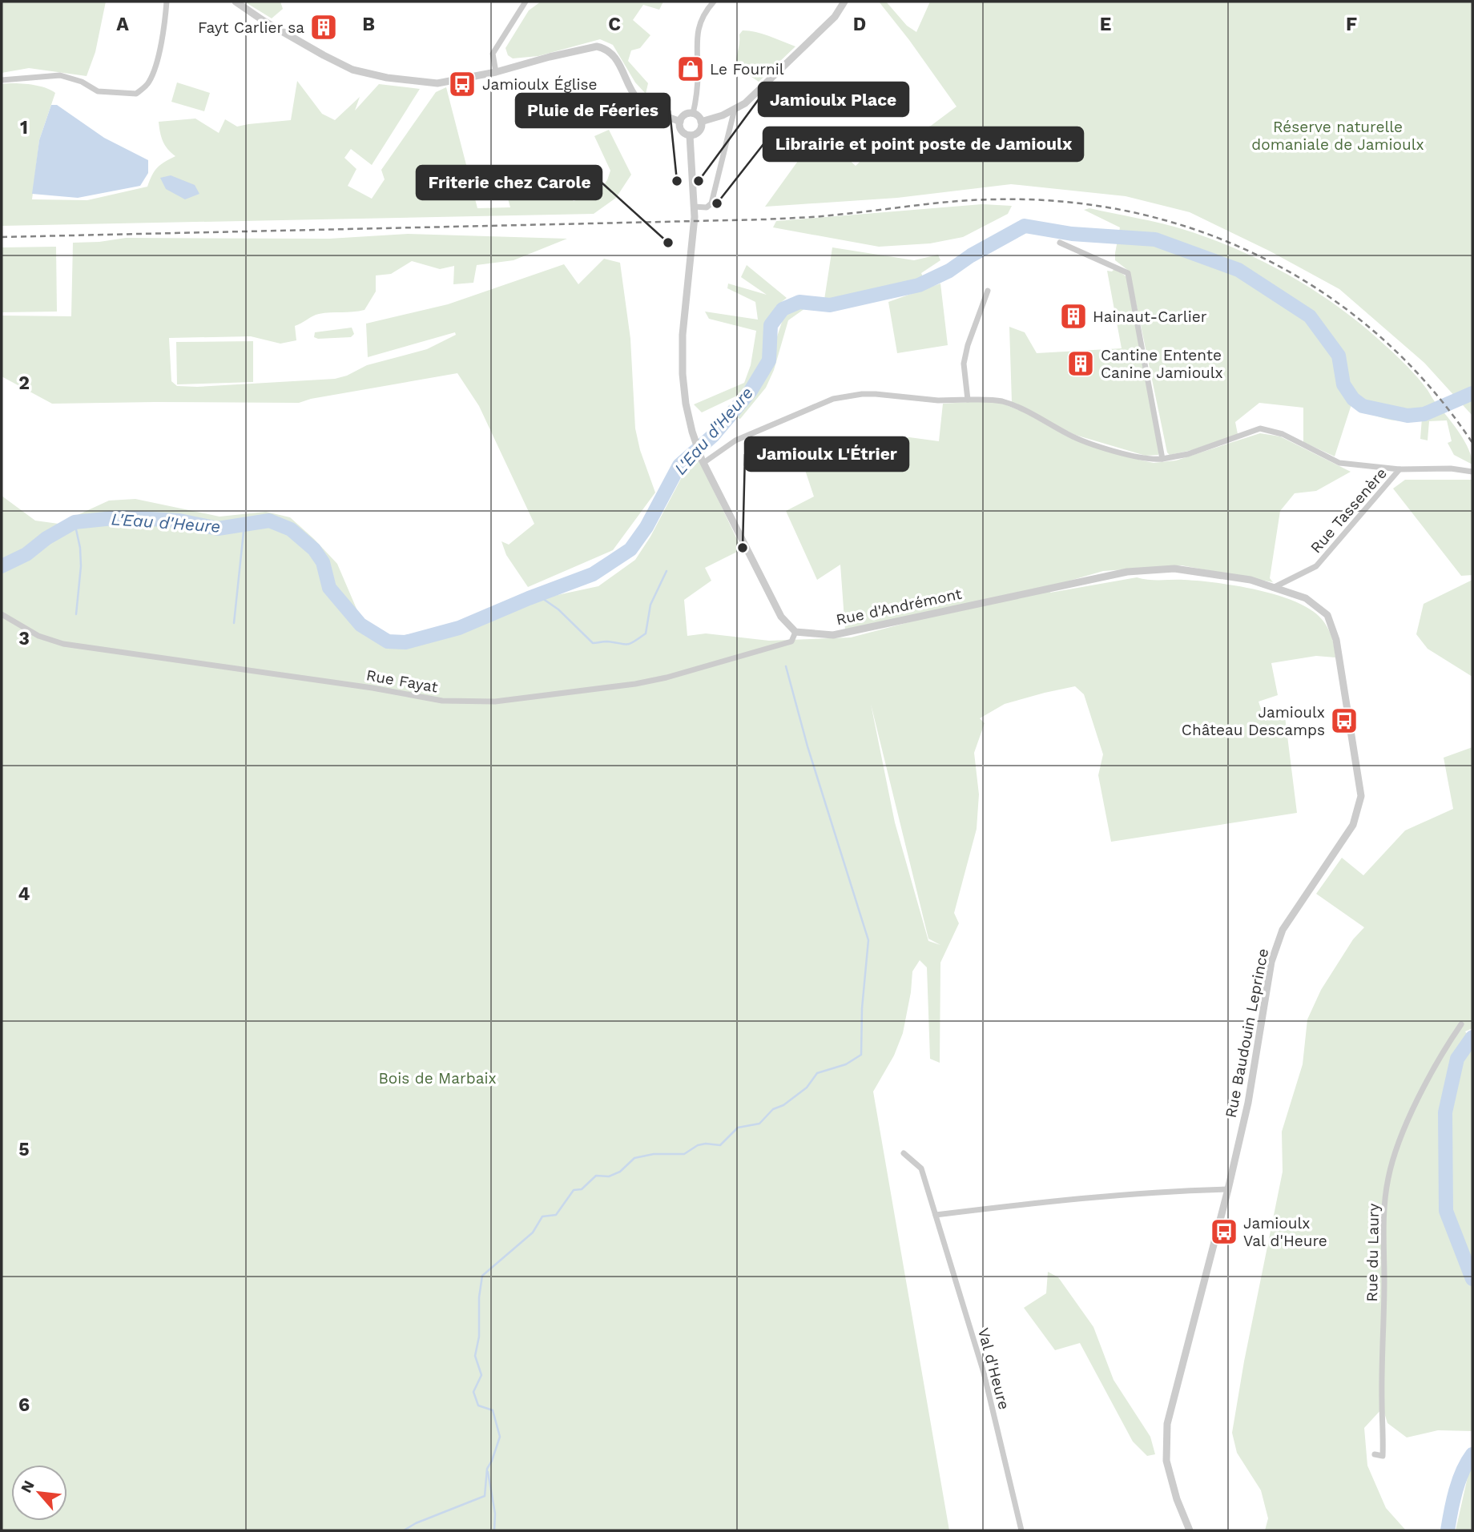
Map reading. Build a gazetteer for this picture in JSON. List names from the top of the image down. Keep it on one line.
{"streets":{"street":["Rue Tassenère","Rue d'Andrémont","Rue Fayat","Rue Baudouin Leprince","Rue du Laury","Val d'Heure"]},"crossings":[["Rue Tassenère","Rue d'Andrémont"],["Rue Tassenère","Rue Baudouin Leprince"],["Rue d'Andrémont","Rue Fayat"],["Rue d'Andrémont","Rue Baudouin Leprince"]],"water":["L'Eau d'Heure"],"parks":["Réserve naturelle domaniale de Jamioulx","Bois de Marbaix"],"places":{"building":["Fayt Carlier sa","Hainaut-Carlier","Cantine Entente Canine Jamioulx"],"shop":["Le Fournil"],"bus stop":["Jamioulx Église","Jamioulx Château Descamps","Jamioulx Val d'Heure"],"other":["Pluie de Féeries","Jamioulx Place","Librairie et point poste de Jamioulx","Friterie chez Carole","Jamioulx L'Étrier"]},"north":"top left","grid":{"columns":["A","B","C","D","E","F"],"rows":["1","2","3","4","5","6"]}}
